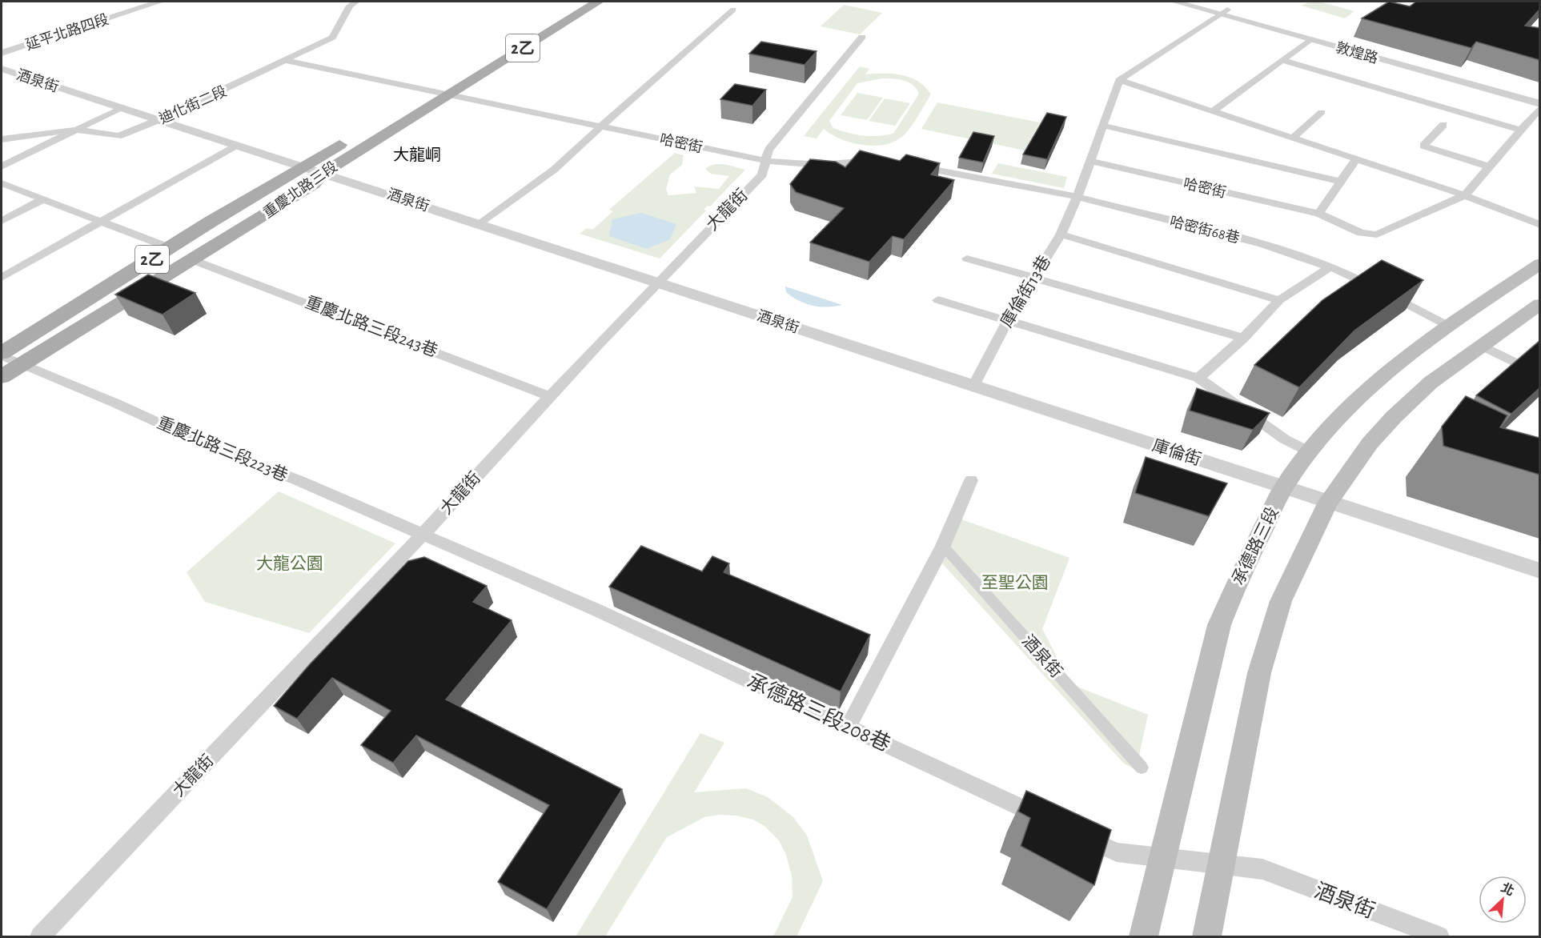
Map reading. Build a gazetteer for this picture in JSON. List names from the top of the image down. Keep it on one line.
{"streets":{"main road":["2乙","重慶北路三段","承德路三段"],"street":["延平北路四段","敦煌路","酒泉街","迪化街二段","哈密街","大龍街","哈密街68巷","庫倫街13巷","重慶北路三段243巷","重慶北路三段223巷","庫倫街","承德路三段208巷"]},"crossings":[["敦煌路","哈密街"],["酒泉街","迪化街二段"],["酒泉街","重慶北路三段"],["酒泉街","大龍街"],["酒泉街","庫倫街"],["哈密街","重慶北路三段"],["哈密街","大龍街"],["哈密街","庫倫街13巷"],["重慶北路三段","重慶北路三段243巷"],["重慶北路三段","重慶北路三段223巷"],["大龍街","重慶北路三段243巷"],["大龍街","重慶北路三段223巷"],["大龍街","承德路三段208巷"],["哈密街68巷","庫倫街13巷"],["哈密街68巷","承德路三段"],["庫倫街13巷","庫倫街"],["重慶北路三段223巷","承德路三段208巷"],["庫倫街","承德路三段"]],"districts":["大龍峒"],"parks":["大龍公園","至聖公園"],"north":"top right"}
